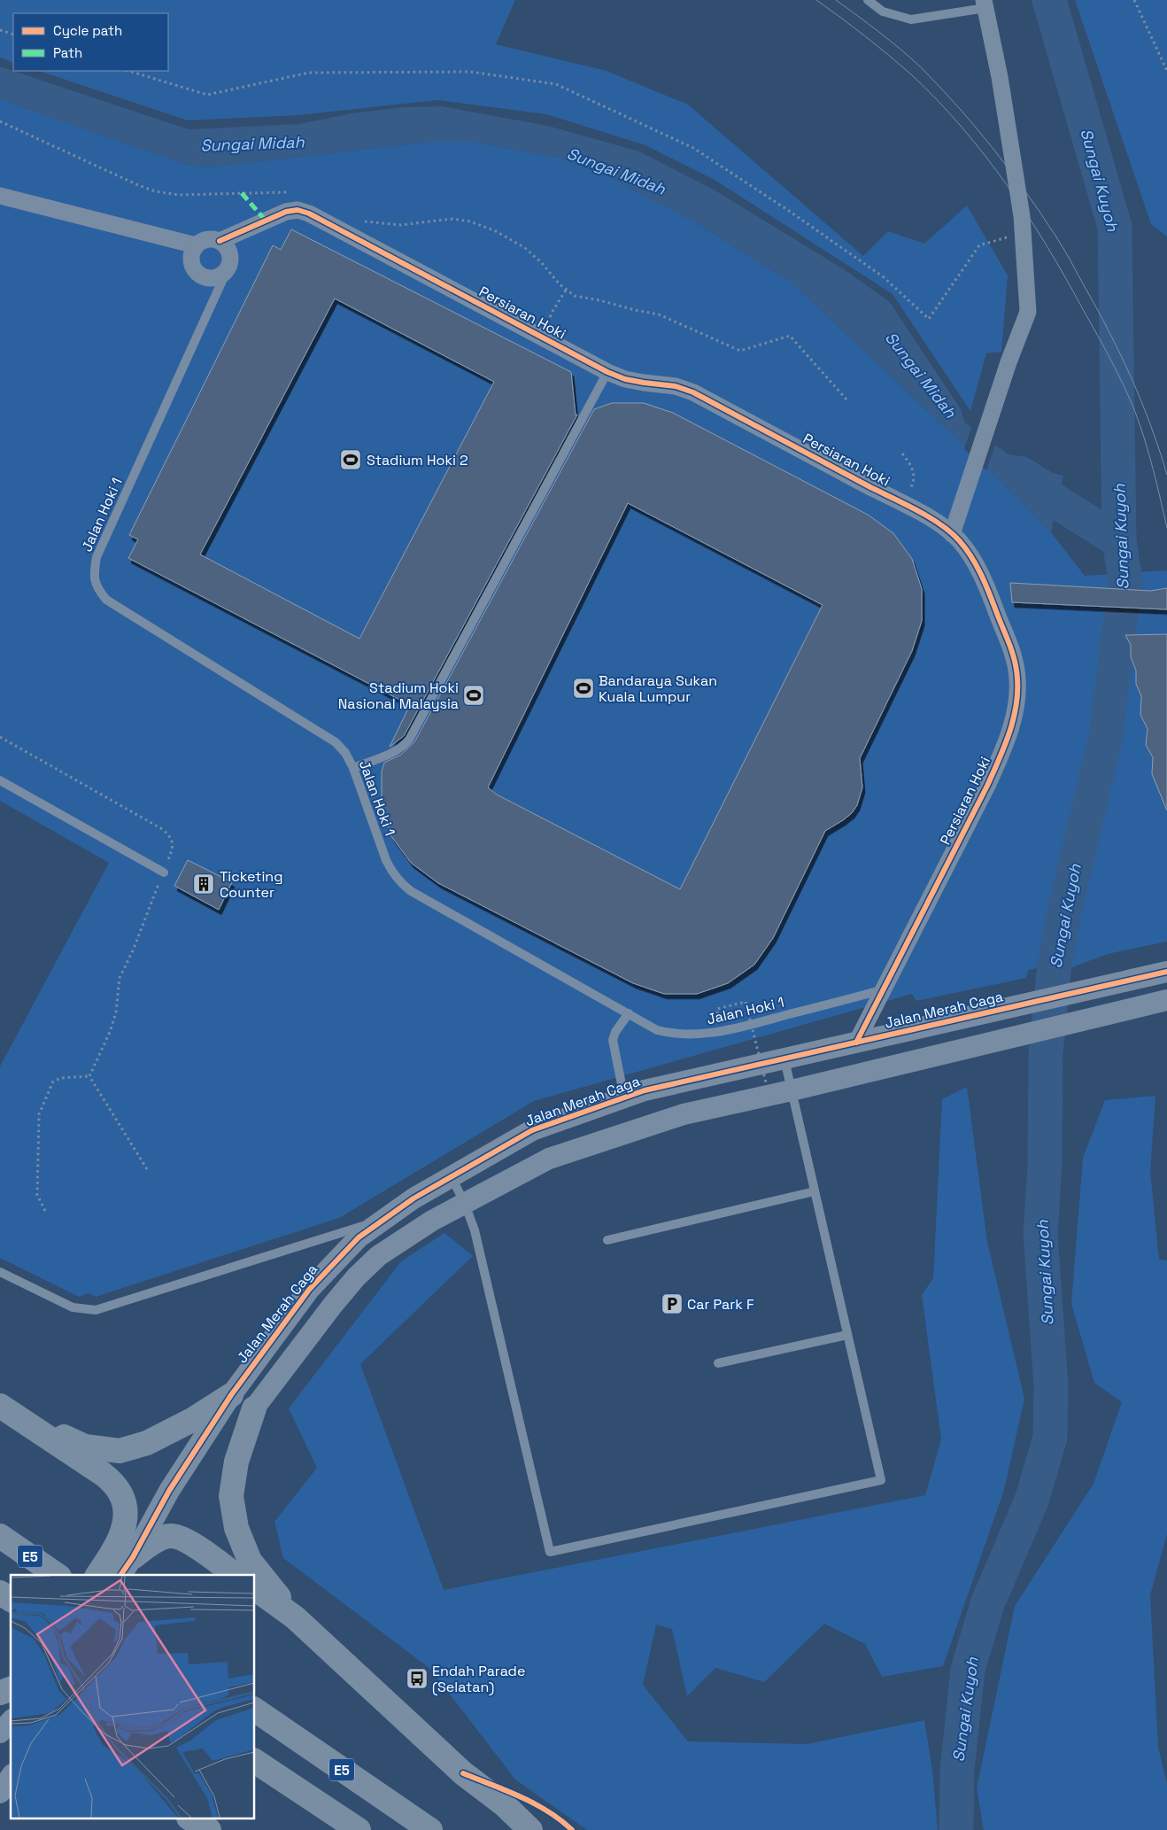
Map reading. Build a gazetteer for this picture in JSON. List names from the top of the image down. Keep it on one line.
{"streets":{"highway":["E5"],"street":["Persiaran Hoki","Jalan Merah Caga"],"lane":["Jalan Hoki 1"]},"crossings":[["Persiaran Hoki","Jalan Hoki 1"],["Persiaran Hoki","Jalan Merah Caga"]],"water":["Sungai Midah","Sungai Kuyoh"],"places":{"sports":["Stadium Hoki 2","Bandaraya Sukan Kuala Lumpur","Stadium Hoki Nasional Malaysia"],"building":["Ticketing Counter"],"parking":["Car Park F"],"bus stop":["Endah Parade (Selatan)"]},"legend":["Cycle path","Path"]}
